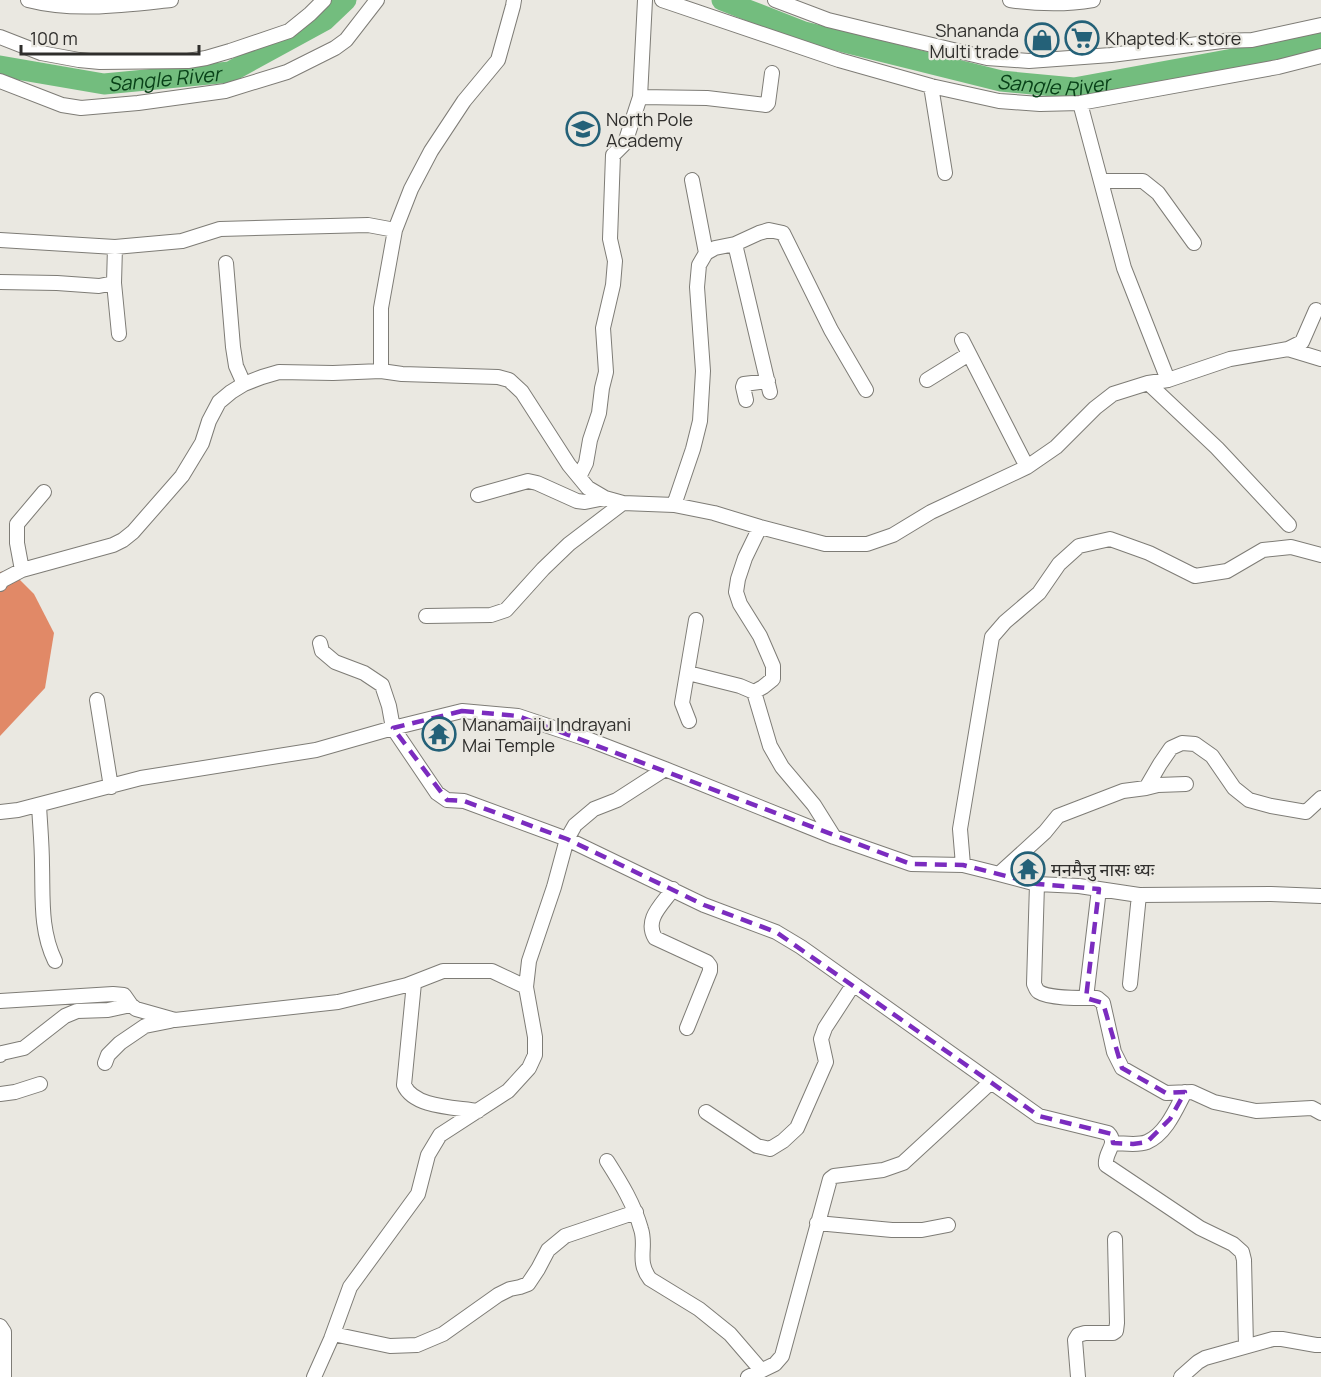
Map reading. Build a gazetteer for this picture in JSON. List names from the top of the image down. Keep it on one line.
{"water":["Sangle River"],"places":{"supermarket":["Khapted K. store"],"shop":["Shananda Multi trade"],"school or university":["North Pole Academy"],"temple":["Manamaiju Indrayani Mai Temple","मनमैजु नासः ध्यः"]},"scale_bar":"100 m"}
